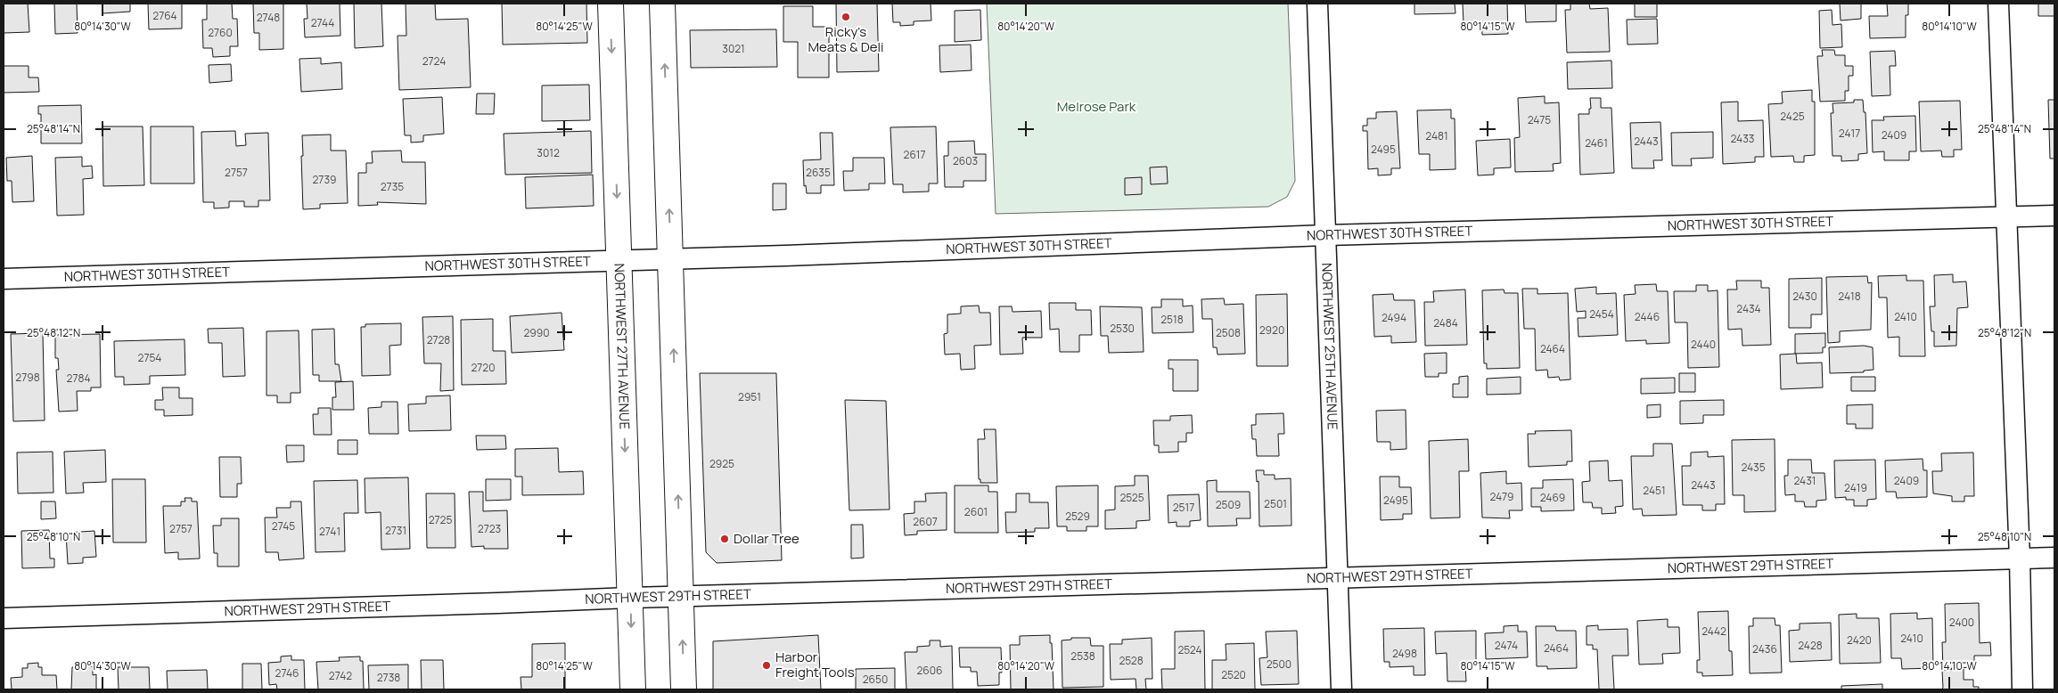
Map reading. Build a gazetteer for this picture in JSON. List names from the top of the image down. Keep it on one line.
{"streets":{"highway":["NORTHWEST 27TH AVENUE"],"street":["NORTHWEST 30TH STREET","NORTHWEST 25TH AVENUE","NORTHWEST 29TH STREET"]},"crossings":[["NORTHWEST 30TH STREET","NORTHWEST 27TH AVENUE"],["NORTHWEST 30TH STREET","NORTHWEST 25TH AVENUE"],["NORTHWEST 27TH AVENUE","NORTHWEST 29TH STREET"],["NORTHWEST 25TH AVENUE","NORTHWEST 29TH STREET"]],"parks":["Melrose Park"],"places":["Ricky's Meats & Deli","Dollar Tree","Harbor Freight Tools"],"house_numbers":["2764","2748","2744","2760","3021","2724","2425","2475","2417","2409","2481","2433","2443","2461","2495","3012","2617","2603","2757","2635","2739","2735","2430","2418","2434","2454","2446","2410","2494","2518","2484","2530","2920","2990","2508","2728","2440","2464","2754","2720","2798","2784","2951","2925","2435","2431","2409","2443","2419","2451","2479","2525","2469","2495","2501","2509","2517","2601","2529","2725","2607","2745","2757","2723","2731","2741","2400","2442","2410","2420","2474","2428","2464","2436","2524","2498","2538","2528","2500","2606","2746","2520","2742","2738","2650"],"coordinates":["80°14'30\"W","80°14'25\"W","80°14'20\"W","80°14'15\"W","80°14'10\"W","25°48'14\"N","25°48'12\"N","25°48'10\"N"]}
